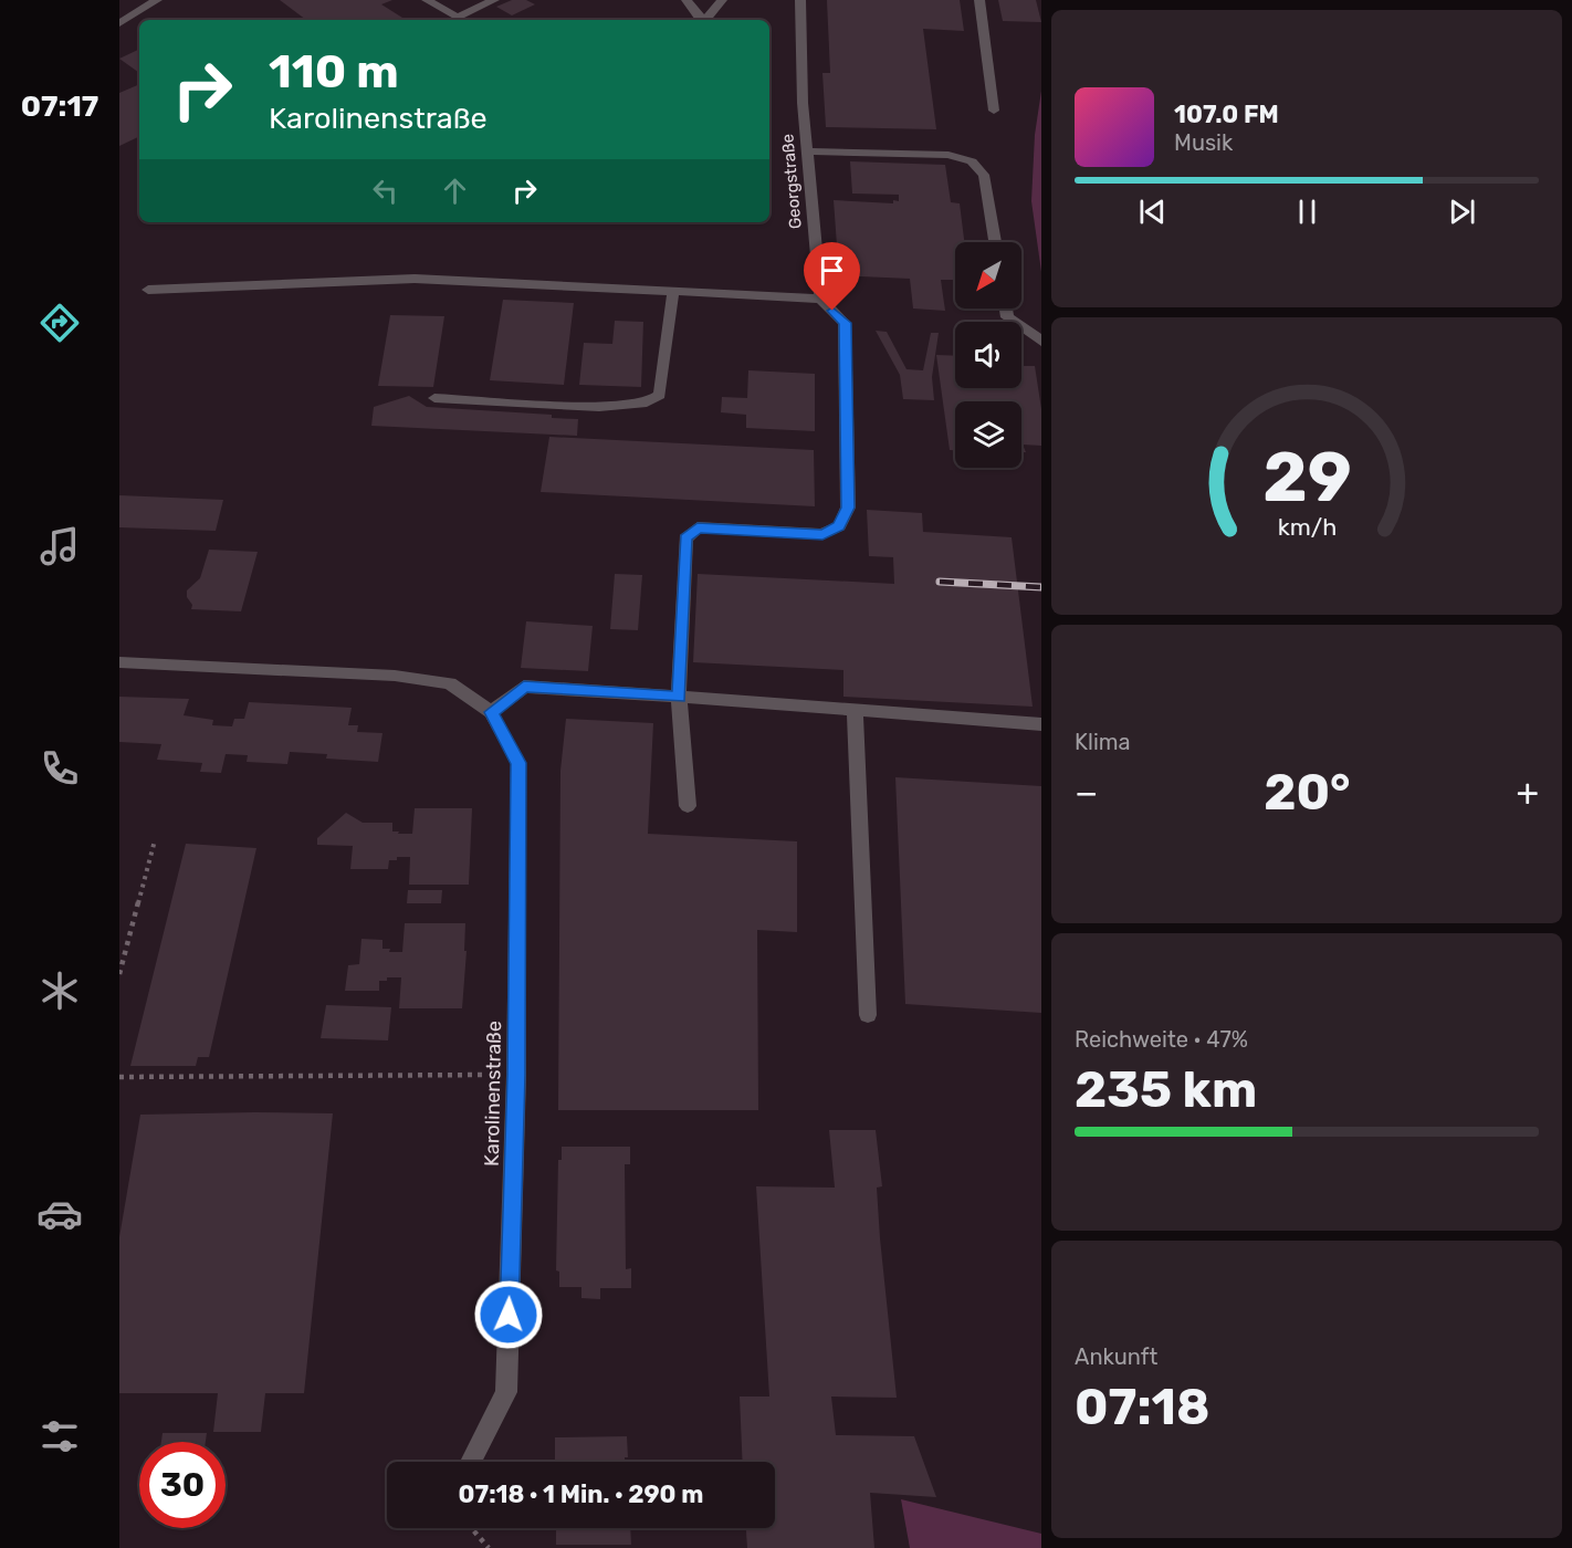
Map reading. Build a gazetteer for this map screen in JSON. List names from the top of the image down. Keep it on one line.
{"streets":{"street":["Georgstraße","Karolinenstraße"]},"north":"bottom left","page":{"tabs":"07:17","turn":["110 m","Karolinenstraße"],"song":["107.0 FM","Musik"],"tile":["Klima",["Reichweite · 47%","235 km"],["Ankunft","07:18"]],"heat":["−","20°","+"],"limit":"30","trip":"07:18 · 1 Min. · 290 m","gauge":["29","km/h"]}}
